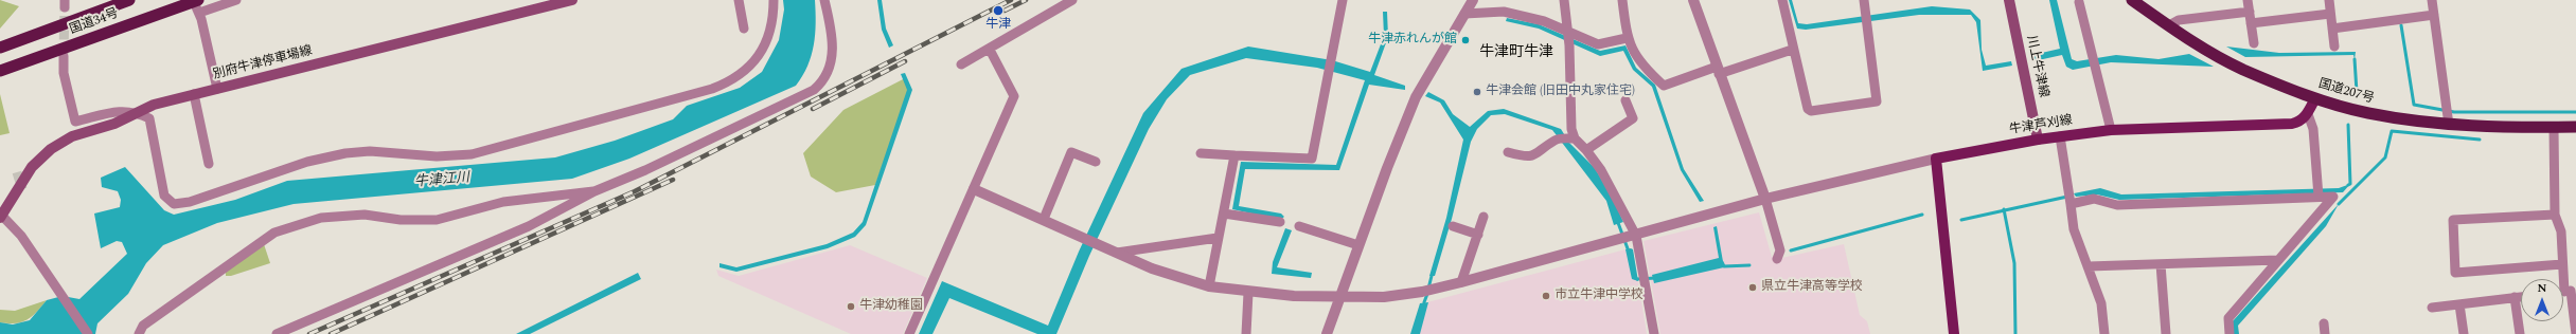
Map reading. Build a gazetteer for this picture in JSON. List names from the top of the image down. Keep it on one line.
{"streets":{"highway":["国道34号","国道207号"],"main road":["別府牛津停車場線","川上牛津線","牛津芦刈線"]},"crossings":[["川上牛津線","牛津芦刈線"]],"districts":["牛津町牛津"],"water":["牛津江川"],"places":["牛津","牛津赤れんが館","牛津会館 (旧田中丸家住宅)","県立牛津高等学校","市立牛津中学校","牛津幼稚園"],"north":"top"}
